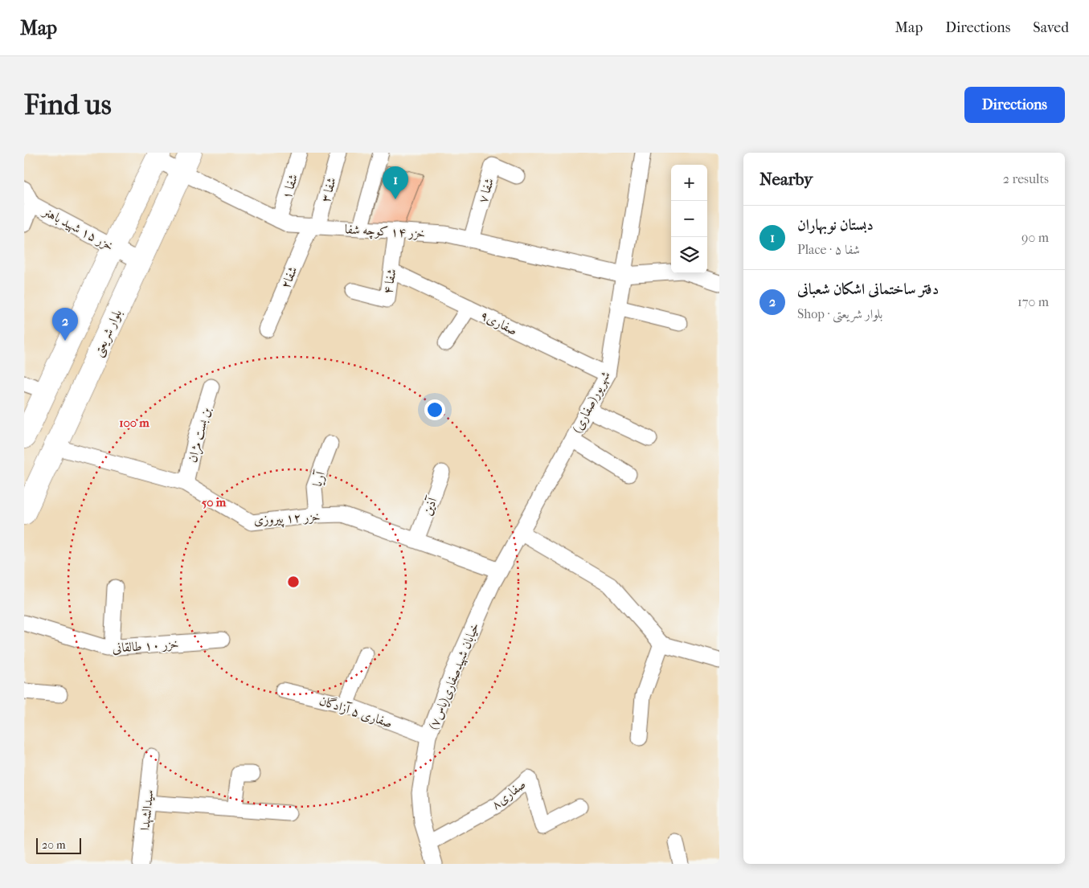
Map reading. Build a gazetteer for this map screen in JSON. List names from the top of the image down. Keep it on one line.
{"streets":{"main road":["بلوار شریعتی"],"street":["شفا ۱","شفا ۳","شفا ۷","خزر ۱۵ شهید باهنر","خزر ۱۴ کوچه شفا","شفا۲","شفا ۴","صفاری۹","شهریور(صفاری)","بن بست مژان","آریا","آذین","خزر ۱۲ پیروزی","خزر ۱۰ طالقانی","خیابان شهیدصفاری(یاس۷)","صفاری ۵ آزادگان","صفاری۸","سیدالشهدا"]},"crossings":[["شفا ۱","خزر ۱۴ کوچه شفا"],["شفا ۳","خزر ۱۴ کوچه شفا"],["شفا ۳","شفا۲"],["شفا ۷","خزر ۱۴ کوچه شفا"],["خزر ۱۵ شهید باهنر","بلوار شریعتی"],["خزر ۱۴ کوچه شفا","شفا۲"],["خزر ۱۴ کوچه شفا","شفا ۴"],["خزر ۱۴ کوچه شفا","بلوار شریعتی"],["خزر ۱۴ کوچه شفا","شهریور(صفاری)"],["شفا ۴","صفاری۹"],["صفاری۹","شهریور(صفاری)"],["بلوار شریعتی","خزر ۱۲ پیروزی"],["شهریور(صفاری)","خزر ۱۲ پیروزی"],["شهریور(صفاری)","خیابان شهیدصفاری(یاس۷)"],["بن بست مژان","خزر ۱۲ پیروزی"],["آریا","خزر ۱۲ پیروزی"],["آذین","خزر ۱۲ پیروزی"],["خیابان شهیدصفاری(یاس۷)","صفاری ۵ آزادگان"],["خیابان شهیدصفاری(یاس۷)","صفاری۸"]],"scale_bar":"20 m","page":{"header":"Map","nav":["Map","Directions","Saved"],"buttons":"Directions","title":"Find us","heading":["Nearby","2 results"],"map_buttons":["+","−"],"pins":["1","2"],"list":[{"mark":"1","name":"دبستان نوبهاران","note":"Place · شفا ۵","value":"90 m"},{"mark":"2","name":"دفتر ساختمانی اشکان شعبانی","note":"Shop · بلوار شریعتی","value":"170 m"}],"scale":"20 m"},"rings":["100 m","50 m"]}
